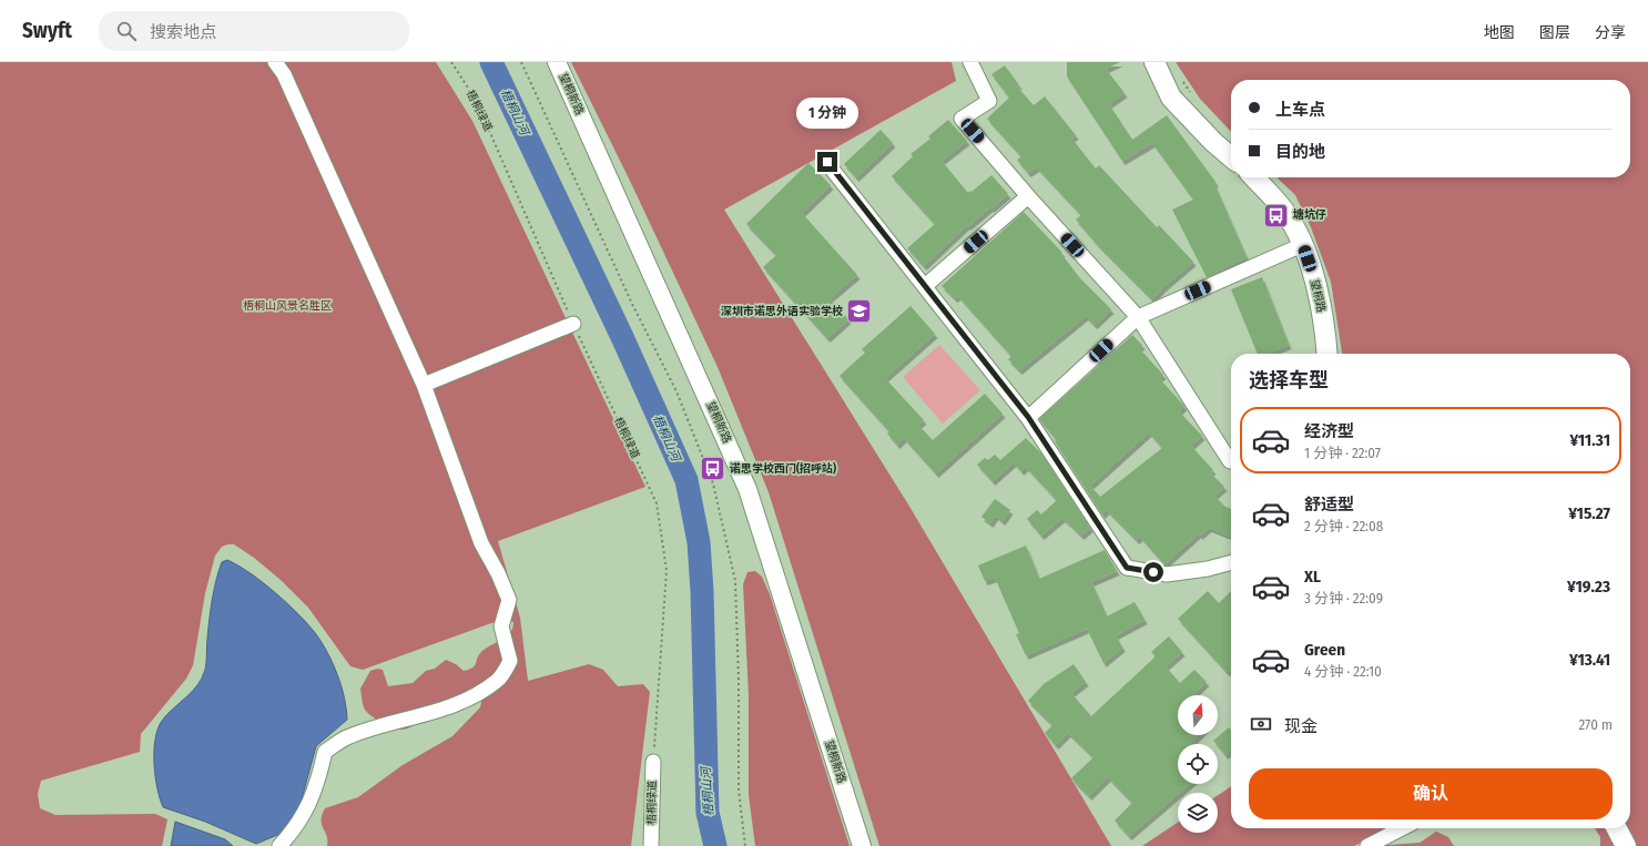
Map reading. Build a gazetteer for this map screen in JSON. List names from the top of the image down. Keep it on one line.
{"streets":{"main road":["望桐路"],"street":["望桐新路","梧桐绿道"]},"water":["梧桐山河"],"parks":["梧桐山风景名胜区"],"places":{"bus stop":["塘坑仔","诺思学校西门(招呼站)"],"school or university":["深圳市诺思外语实验学校"]},"north":"top","page":{"header":"Swyft","search":"搜索地点","nav":["地图","图层","分享"],"banner":["上车点","目的地"],"bubble":"1 分钟","heading":"选择车型","list":[{"name":"经济型","note":"1 分钟 · 22:07","value":"¥11.31"},{"name":"舒适型","note":"2 分钟 · 22:08","value":"¥15.27"},{"name":"XL","note":"3 分钟 · 22:09","value":"¥19.23"},{"name":"Green","note":"4 分钟 · 22:10","value":"¥13.41"}],"pay":["现金","270 m"],"buttons":"确认"}}
